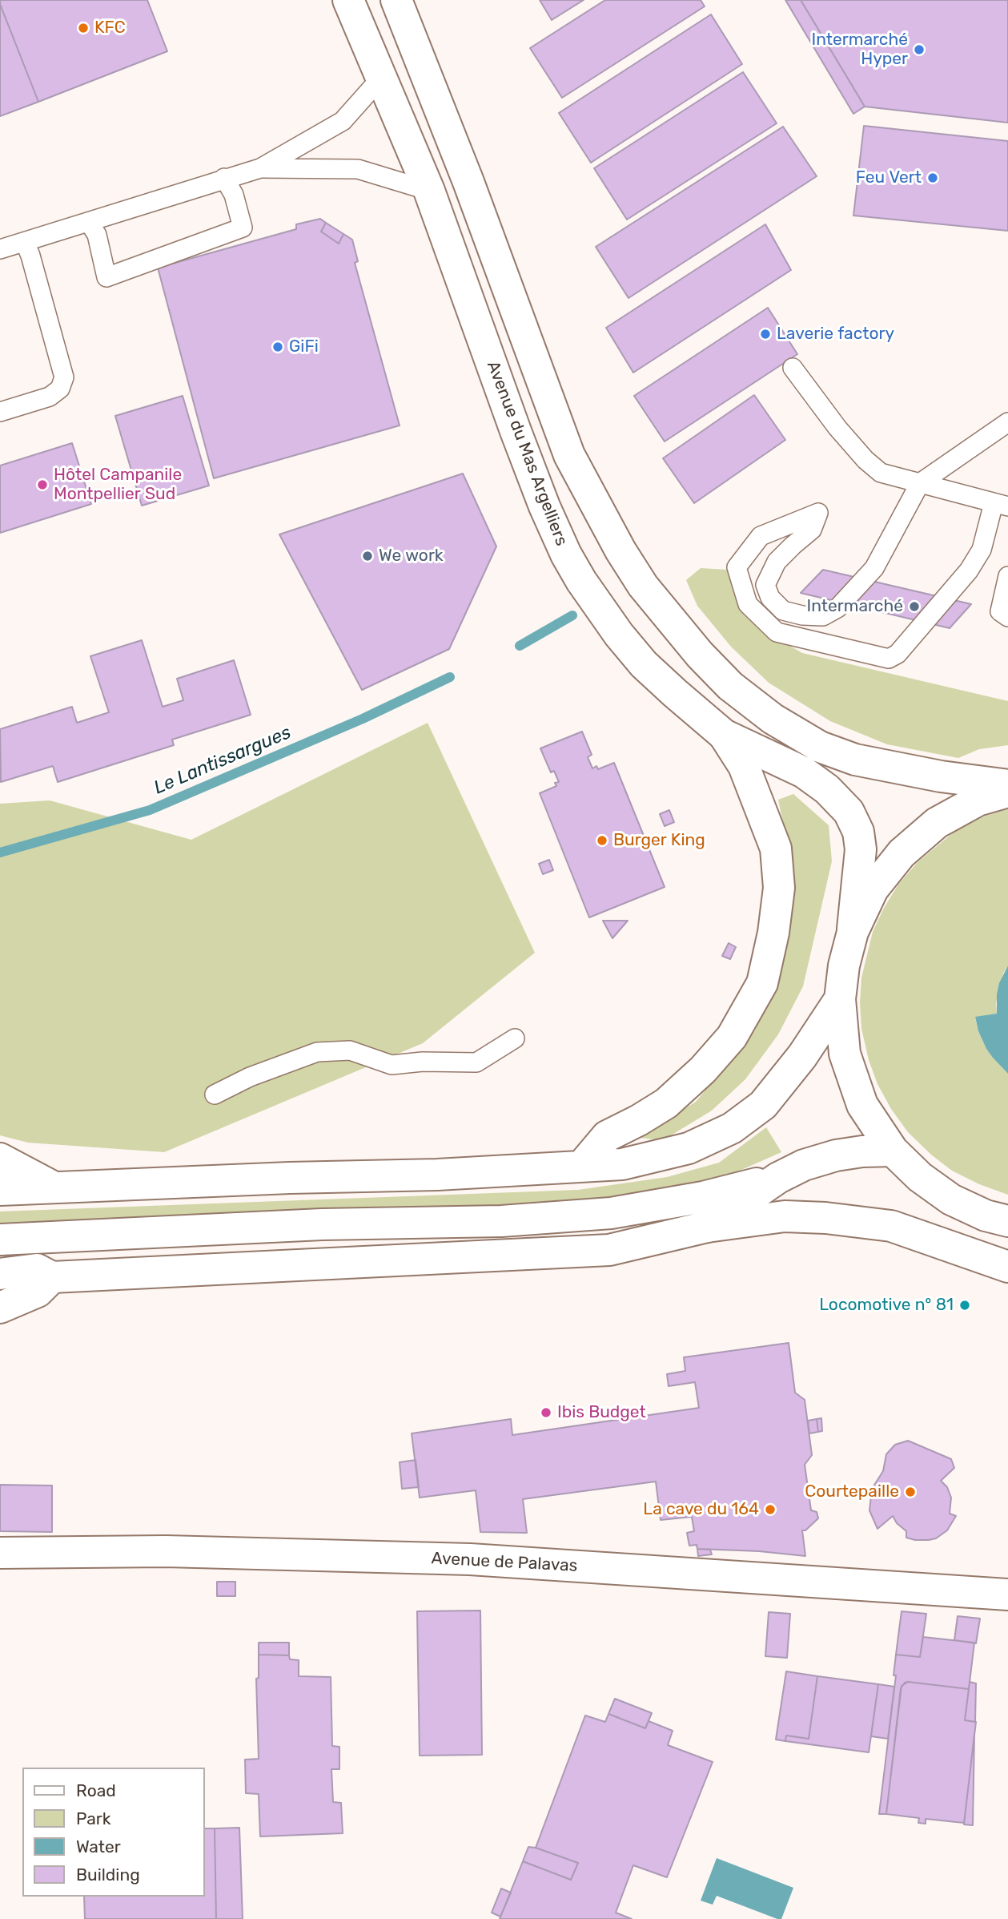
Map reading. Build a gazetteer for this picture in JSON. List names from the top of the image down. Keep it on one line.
{"streets":{"main road":["Avenue du Mas Argelliers","Avenue de Palavas"]},"water":["Le Lantissargues"],"places":["KFC","Intermarché Hyper","Feu Vert","Laverie factory","GiFi","Hôtel Campanile Montpellier Sud","We work","Intermarché","Burger King","Locomotive n° 81","Ibis Budget","Courtepaille","La cave du 164"],"legend":["Road","Park","Water","Building"]}
